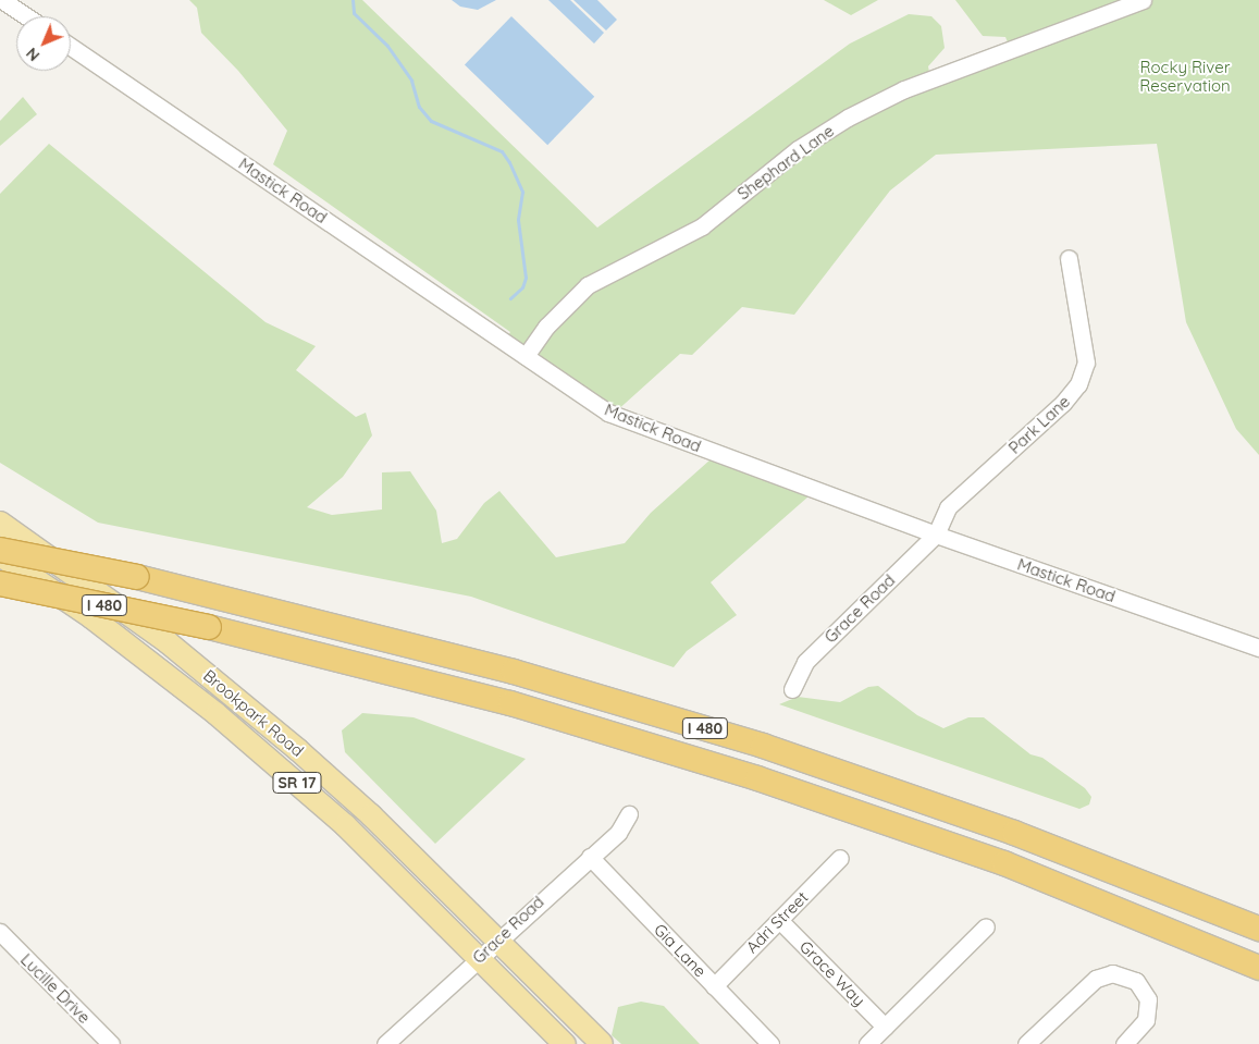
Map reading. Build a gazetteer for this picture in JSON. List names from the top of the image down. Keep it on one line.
{"streets":{"highway":["I 480"],"main road":["Brookpark Road","SR 17"],"street":["Shephard Lane","Mastick Road","Park Lane","Grace Road","Adri Street","Gia Lane","Grace Way","Lucille Drive"]},"crossings":[["Shephard Lane","Mastick Road"],["Mastick Road","Park Lane"],["Mastick Road","Grace Road"],["Park Lane","Grace Road"],["Grace Road","Brookpark Road"],["Grace Road","Gia Lane"],["Adri Street","Gia Lane"],["Adri Street","Grace Way"]],"parks":["Rocky River Reservation"],"north":"bottom left"}
